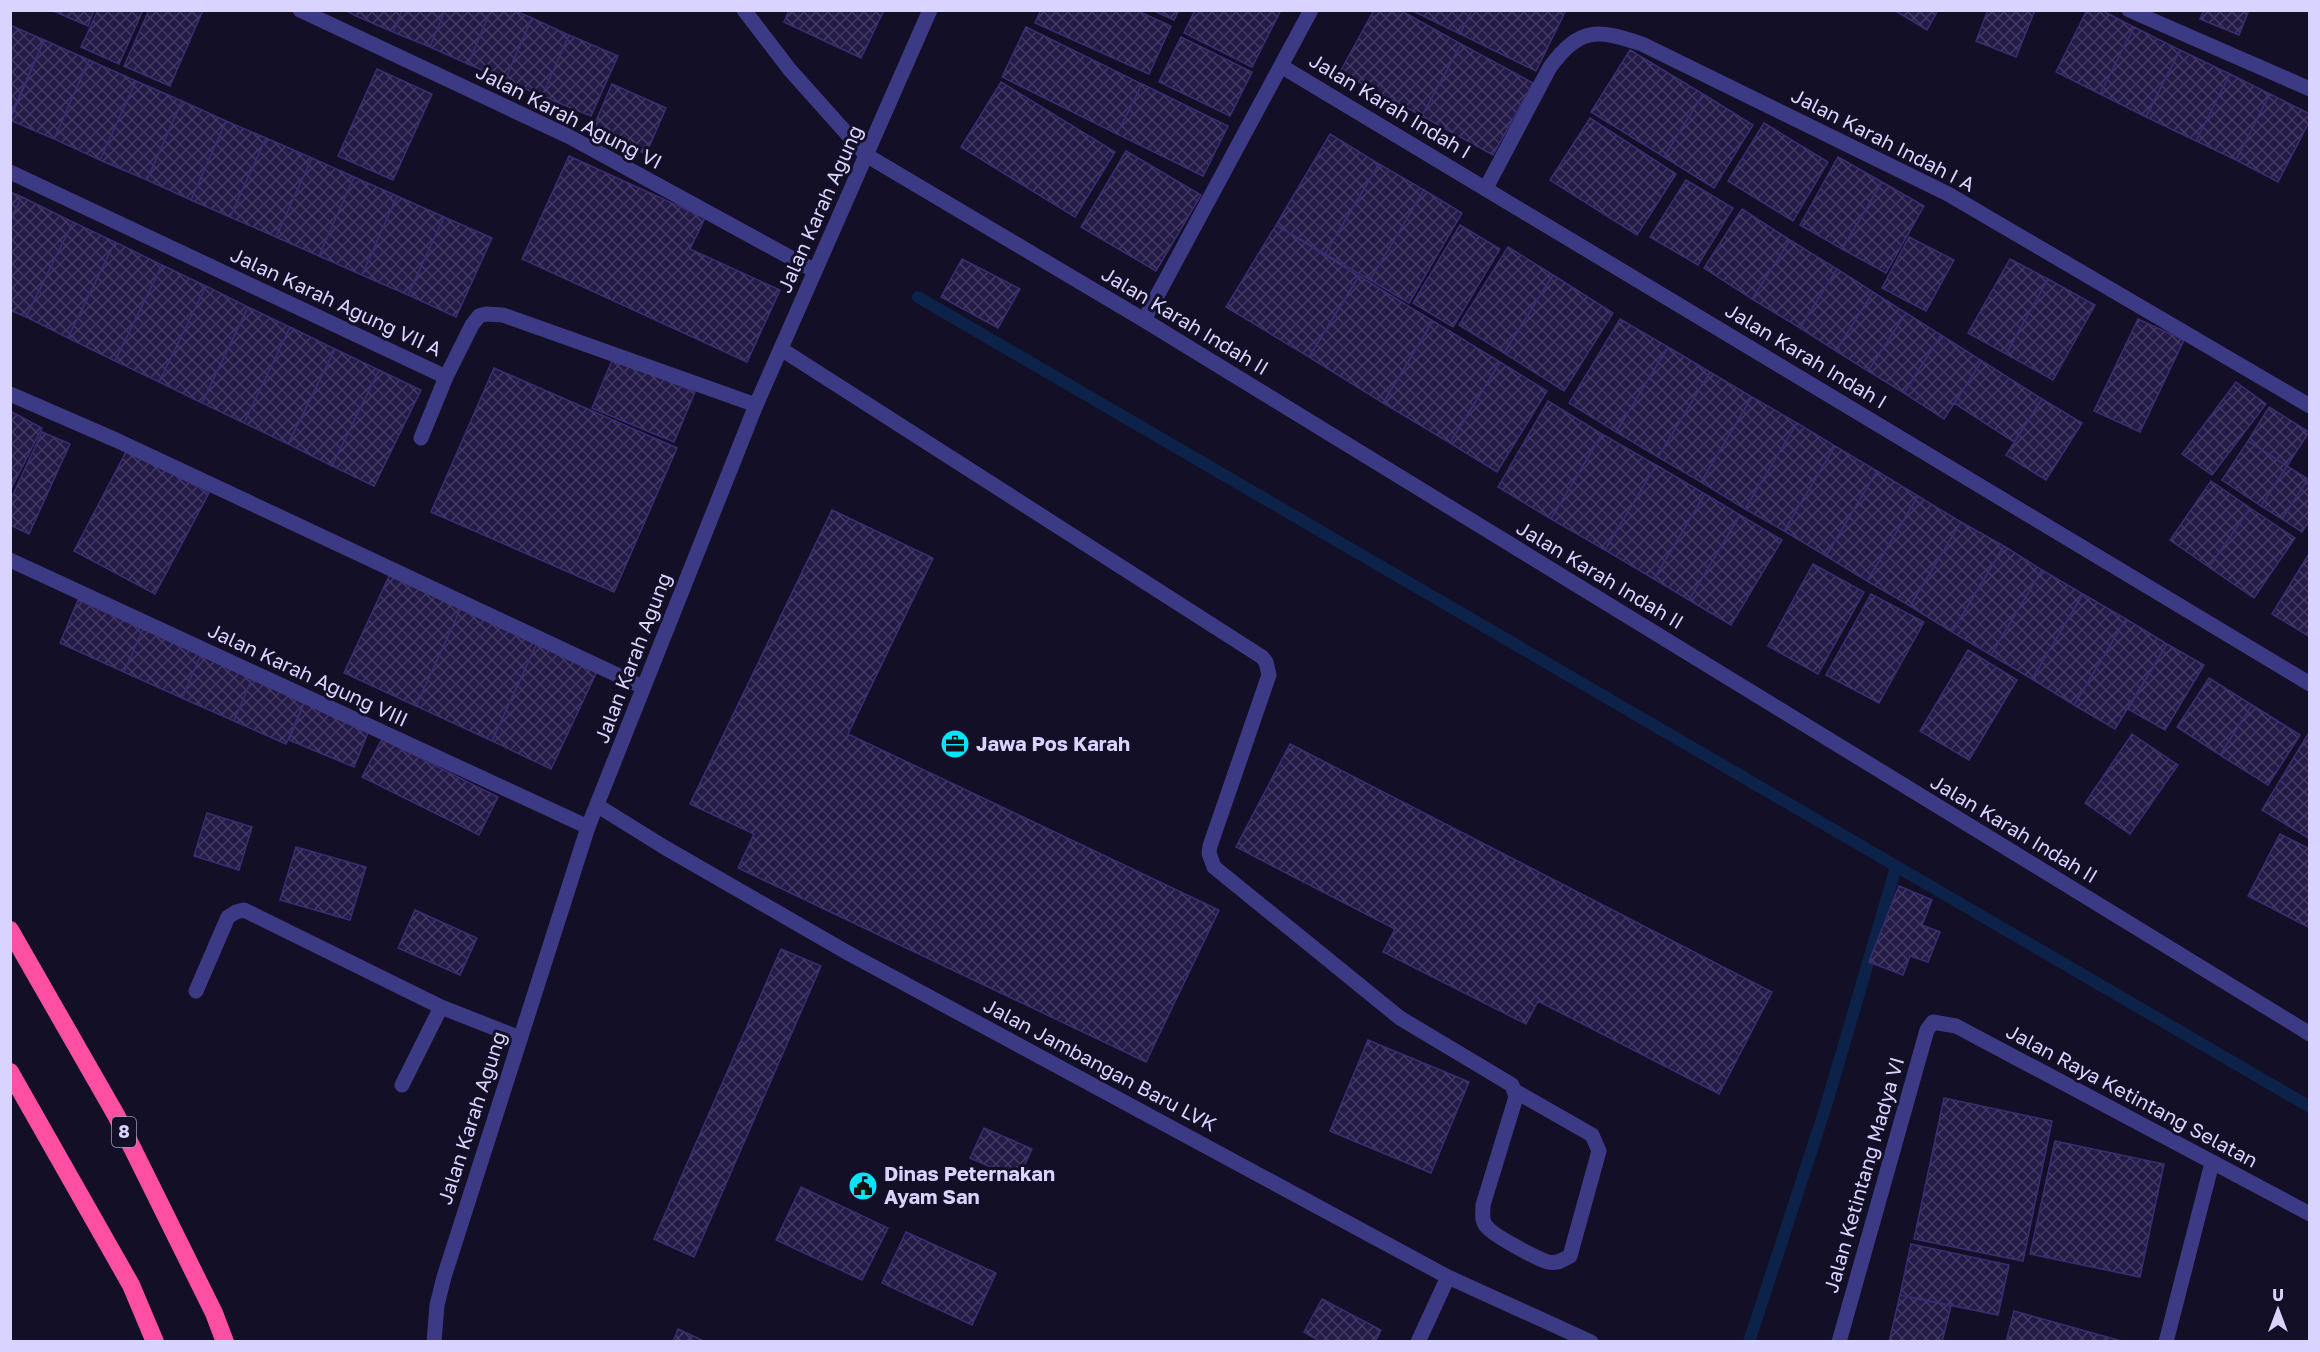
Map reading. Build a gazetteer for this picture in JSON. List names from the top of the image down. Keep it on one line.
{"streets":{"highway":["8"],"street":["Jalan Karah Indah I","Jalan Karah Agung VI","Jalan Karah Indah I A","Jalan Karah Agung","Jalan Karah Agung VII A","Jalan Karah Indah II","Jalan Karah Agung VIII","Jalan Jambangan Baru LVK","Jalan Raya Ketintang Selatan","Jalan Ketintang Madya VI"]},"crossings":[["Jalan Karah Indah I","Jalan Karah Indah I A"],["Jalan Karah Indah I","Jalan Karah Indah II"],["Jalan Karah Agung VI","Jalan Karah Agung"],["Jalan Karah Agung","Jalan Karah Agung VII A"],["Jalan Karah Agung","Jalan Karah Indah II"],["Jalan Karah Agung","Jalan Karah Agung VIII"],["Jalan Karah Agung","Jalan Jambangan Baru LVK"],["Jalan Raya Ketintang Selatan","Jalan Ketintang Madya VI"]],"places":{"office":["Jawa Pos Karah"],"public building":["Dinas Peternakan Ayam San"]},"north":"top"}
